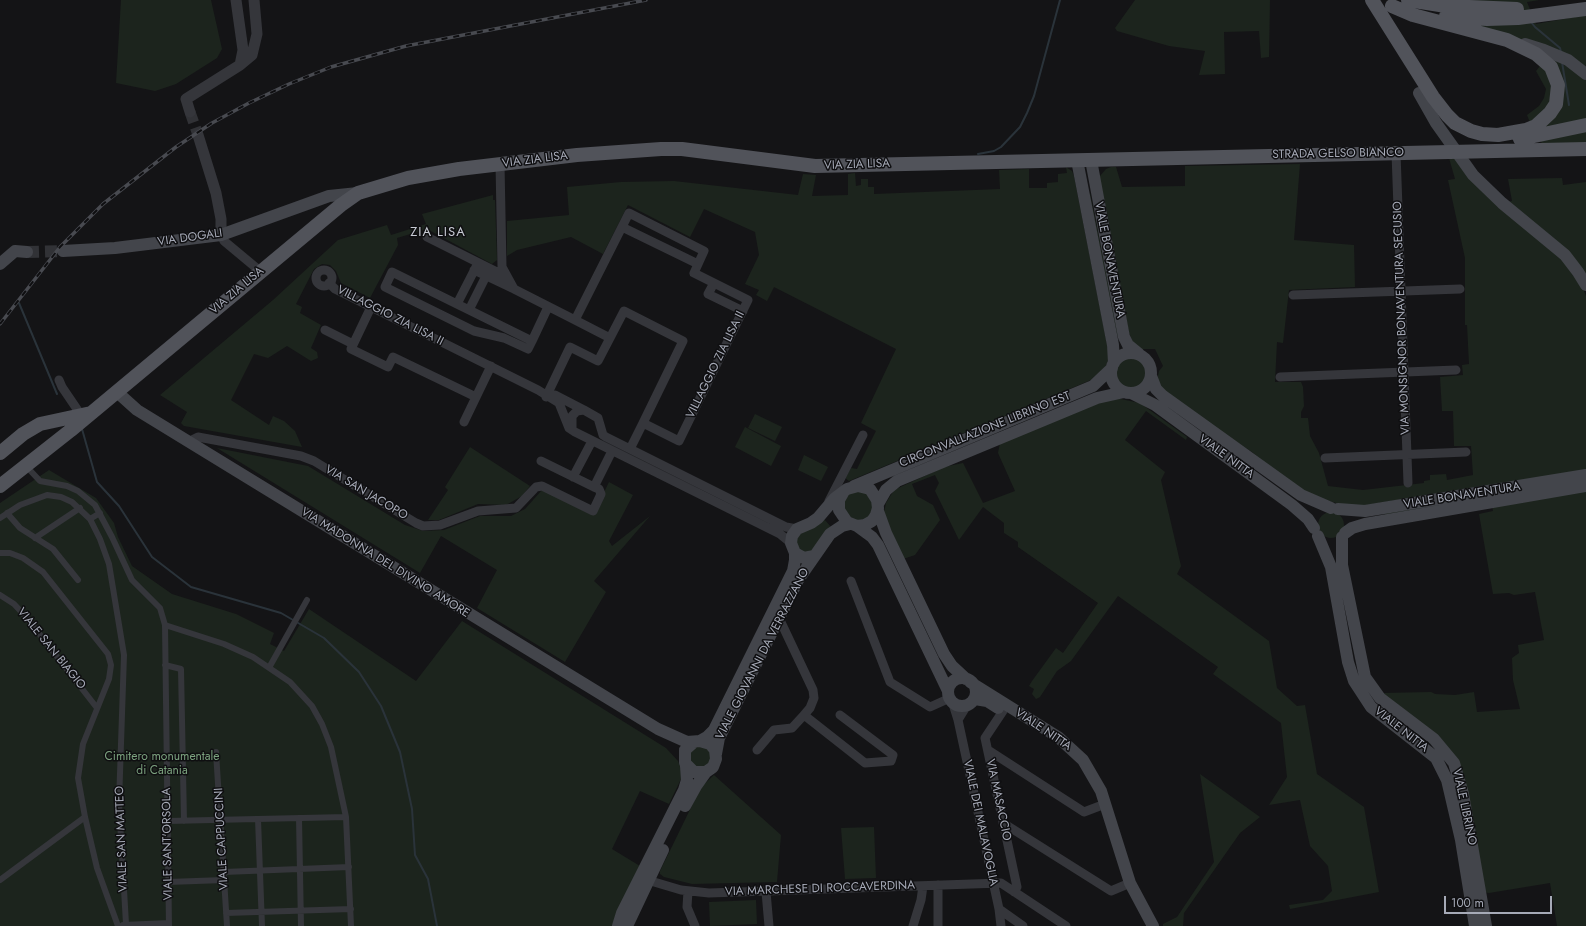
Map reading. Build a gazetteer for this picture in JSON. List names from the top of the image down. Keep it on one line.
{"streets":{"main road":["STRADA GELSO BIANCO","VIA ZIA LISA","VIA DOGALI","VIALE BONAVENTURA","CIRCONVALLAZIONE LIBRINO EST","VIALE NITTA","VIA MADONNA DEL DIVINO AMORE","VIALE GIOVANNI DA VERRAZZANO","VIALE LIBRINO"],"street":["VILLAGGIO ZIA LISA II","VIA MONSIGNOR BONAVENTURA SECUSIO","VIA SAN JACOPO","VIALE SAN BIAGIO","VIA MASACCIO","VIALE DEI MALAVOGLIA","VIALE SAN MATTEO","VIALE CAPPUCCINI","VIALE SANT'ORSOLA","VIA MARCHESE DI ROCCAVERDINA"]},"crossings":[["STRADA GELSO BIANCO","VIA ZIA LISA"],["STRADA GELSO BIANCO","VIALE BONAVENTURA"],["STRADA GELSO BIANCO","VIA MONSIGNOR BONAVENTURA SECUSIO"],["VIA ZIA LISA","VIA DOGALI"],["VIA ZIA LISA","VIA MADONNA DEL DIVINO AMORE"],["VIA ZIA LISA","VIALE SANT'ORSOLA"],["VIALE BONAVENTURA","CIRCONVALLAZIONE LIBRINO EST"],["VIALE BONAVENTURA","VIALE NITTA"],["VIALE BONAVENTURA","VIALE LIBRINO"],["CIRCONVALLAZIONE LIBRINO EST","VIALE NITTA"],["CIRCONVALLAZIONE LIBRINO EST","VIALE GIOVANNI DA VERRAZZANO"],["VIALE NITTA","VIALE GIOVANNI DA VERRAZZANO"],["VIALE NITTA","VIALE LIBRINO"],["VIALE NITTA","VIALE DEI MALAVOGLIA"],["VIA SAN JACOPO","VIA MADONNA DEL DIVINO AMORE"],["VIA MASACCIO","VIA MARCHESE DI ROCCAVERDINA"],["VIALE DEI MALAVOGLIA","VIA MARCHESE DI ROCCAVERDINA"]],"districts":["ZIA LISA"],"parks":["Cimitero monumentale di Catania"],"scale_bar":"100 m"}
